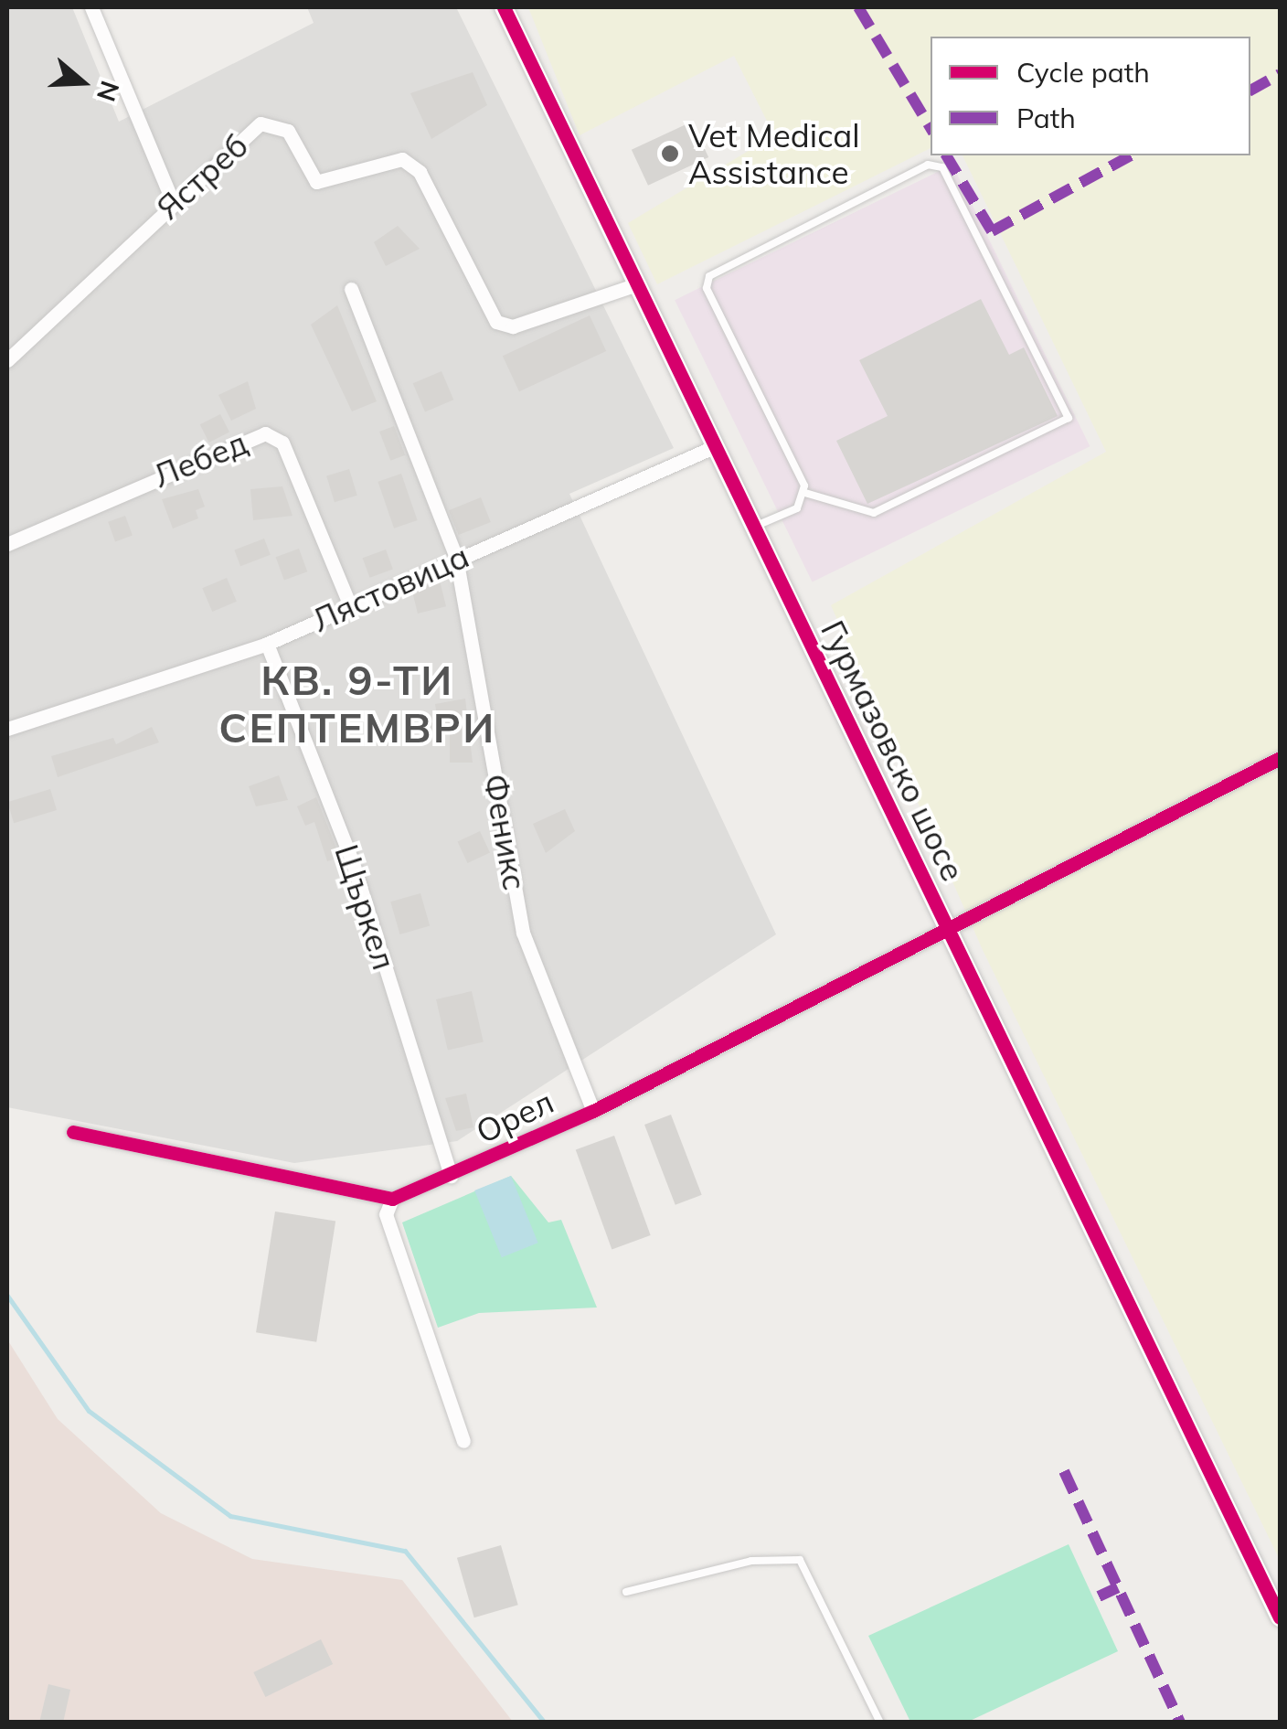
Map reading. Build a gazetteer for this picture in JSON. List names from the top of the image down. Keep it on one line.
{"streets":{"street":["Ястреб","Лебед","Лястовица","Гурмазовско шосе","Феникс","Щъркел","Орел"]},"crossings":[["Ястреб","Гурмазовско шосе"],["Лебед","Лястовица"],["Лястовица","Гурмазовско шосе"],["Лястовица","Феникс"],["Лястовица","Щъркел"],["Гурмазовско шосе","Орел"],["Феникс","Орел"],["Щъркел","Орел"]],"districts":["КВ. 9-ТИ СЕПТЕМВРИ"],"places":["Vet Medical Assistance"],"legend":["Cycle path","Path"],"north":"right"}
